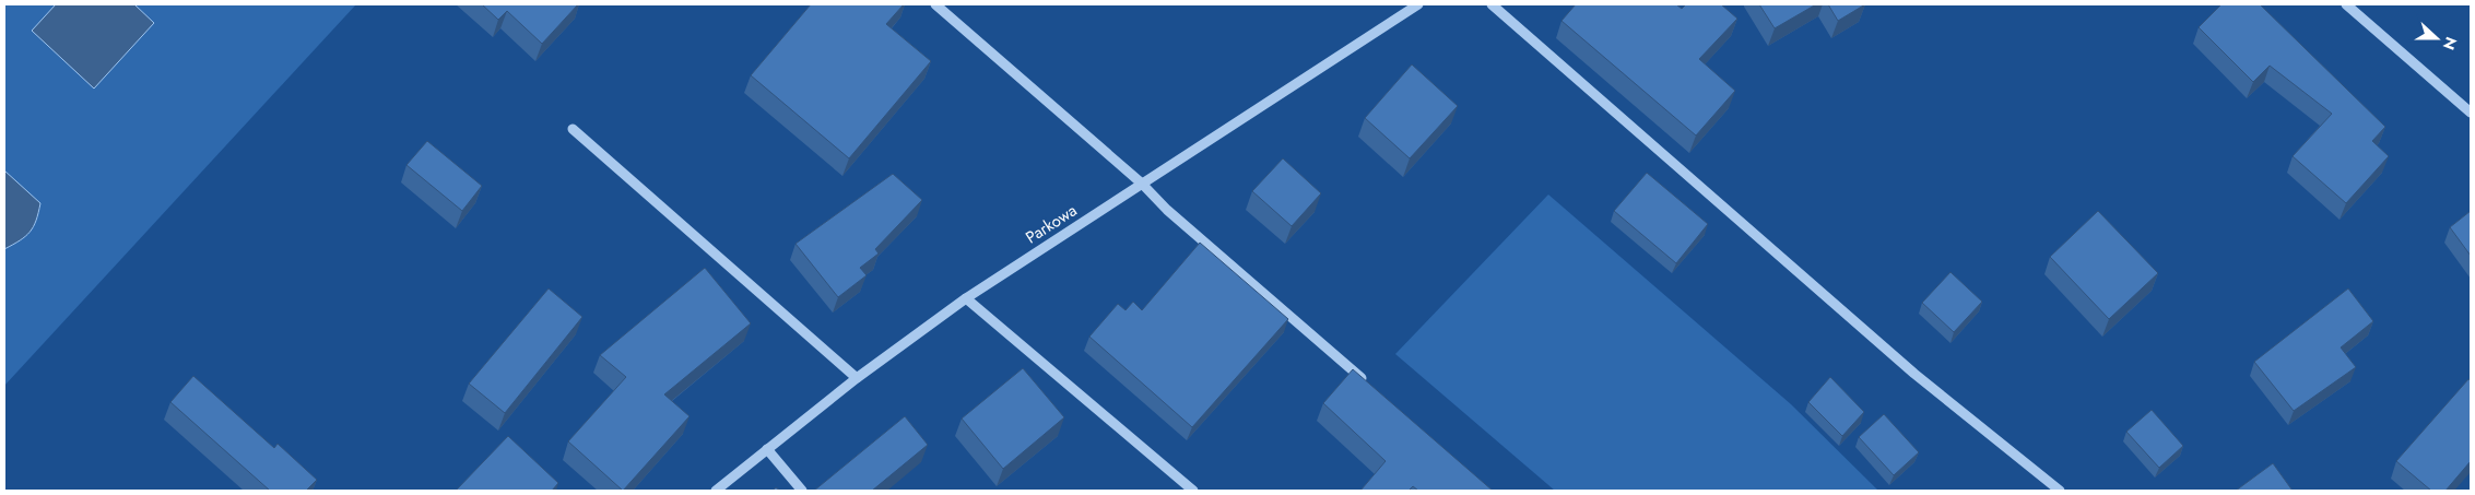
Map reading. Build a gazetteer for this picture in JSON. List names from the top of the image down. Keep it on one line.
{"streets":{"street":["Parkowa"]},"north":"right"}
